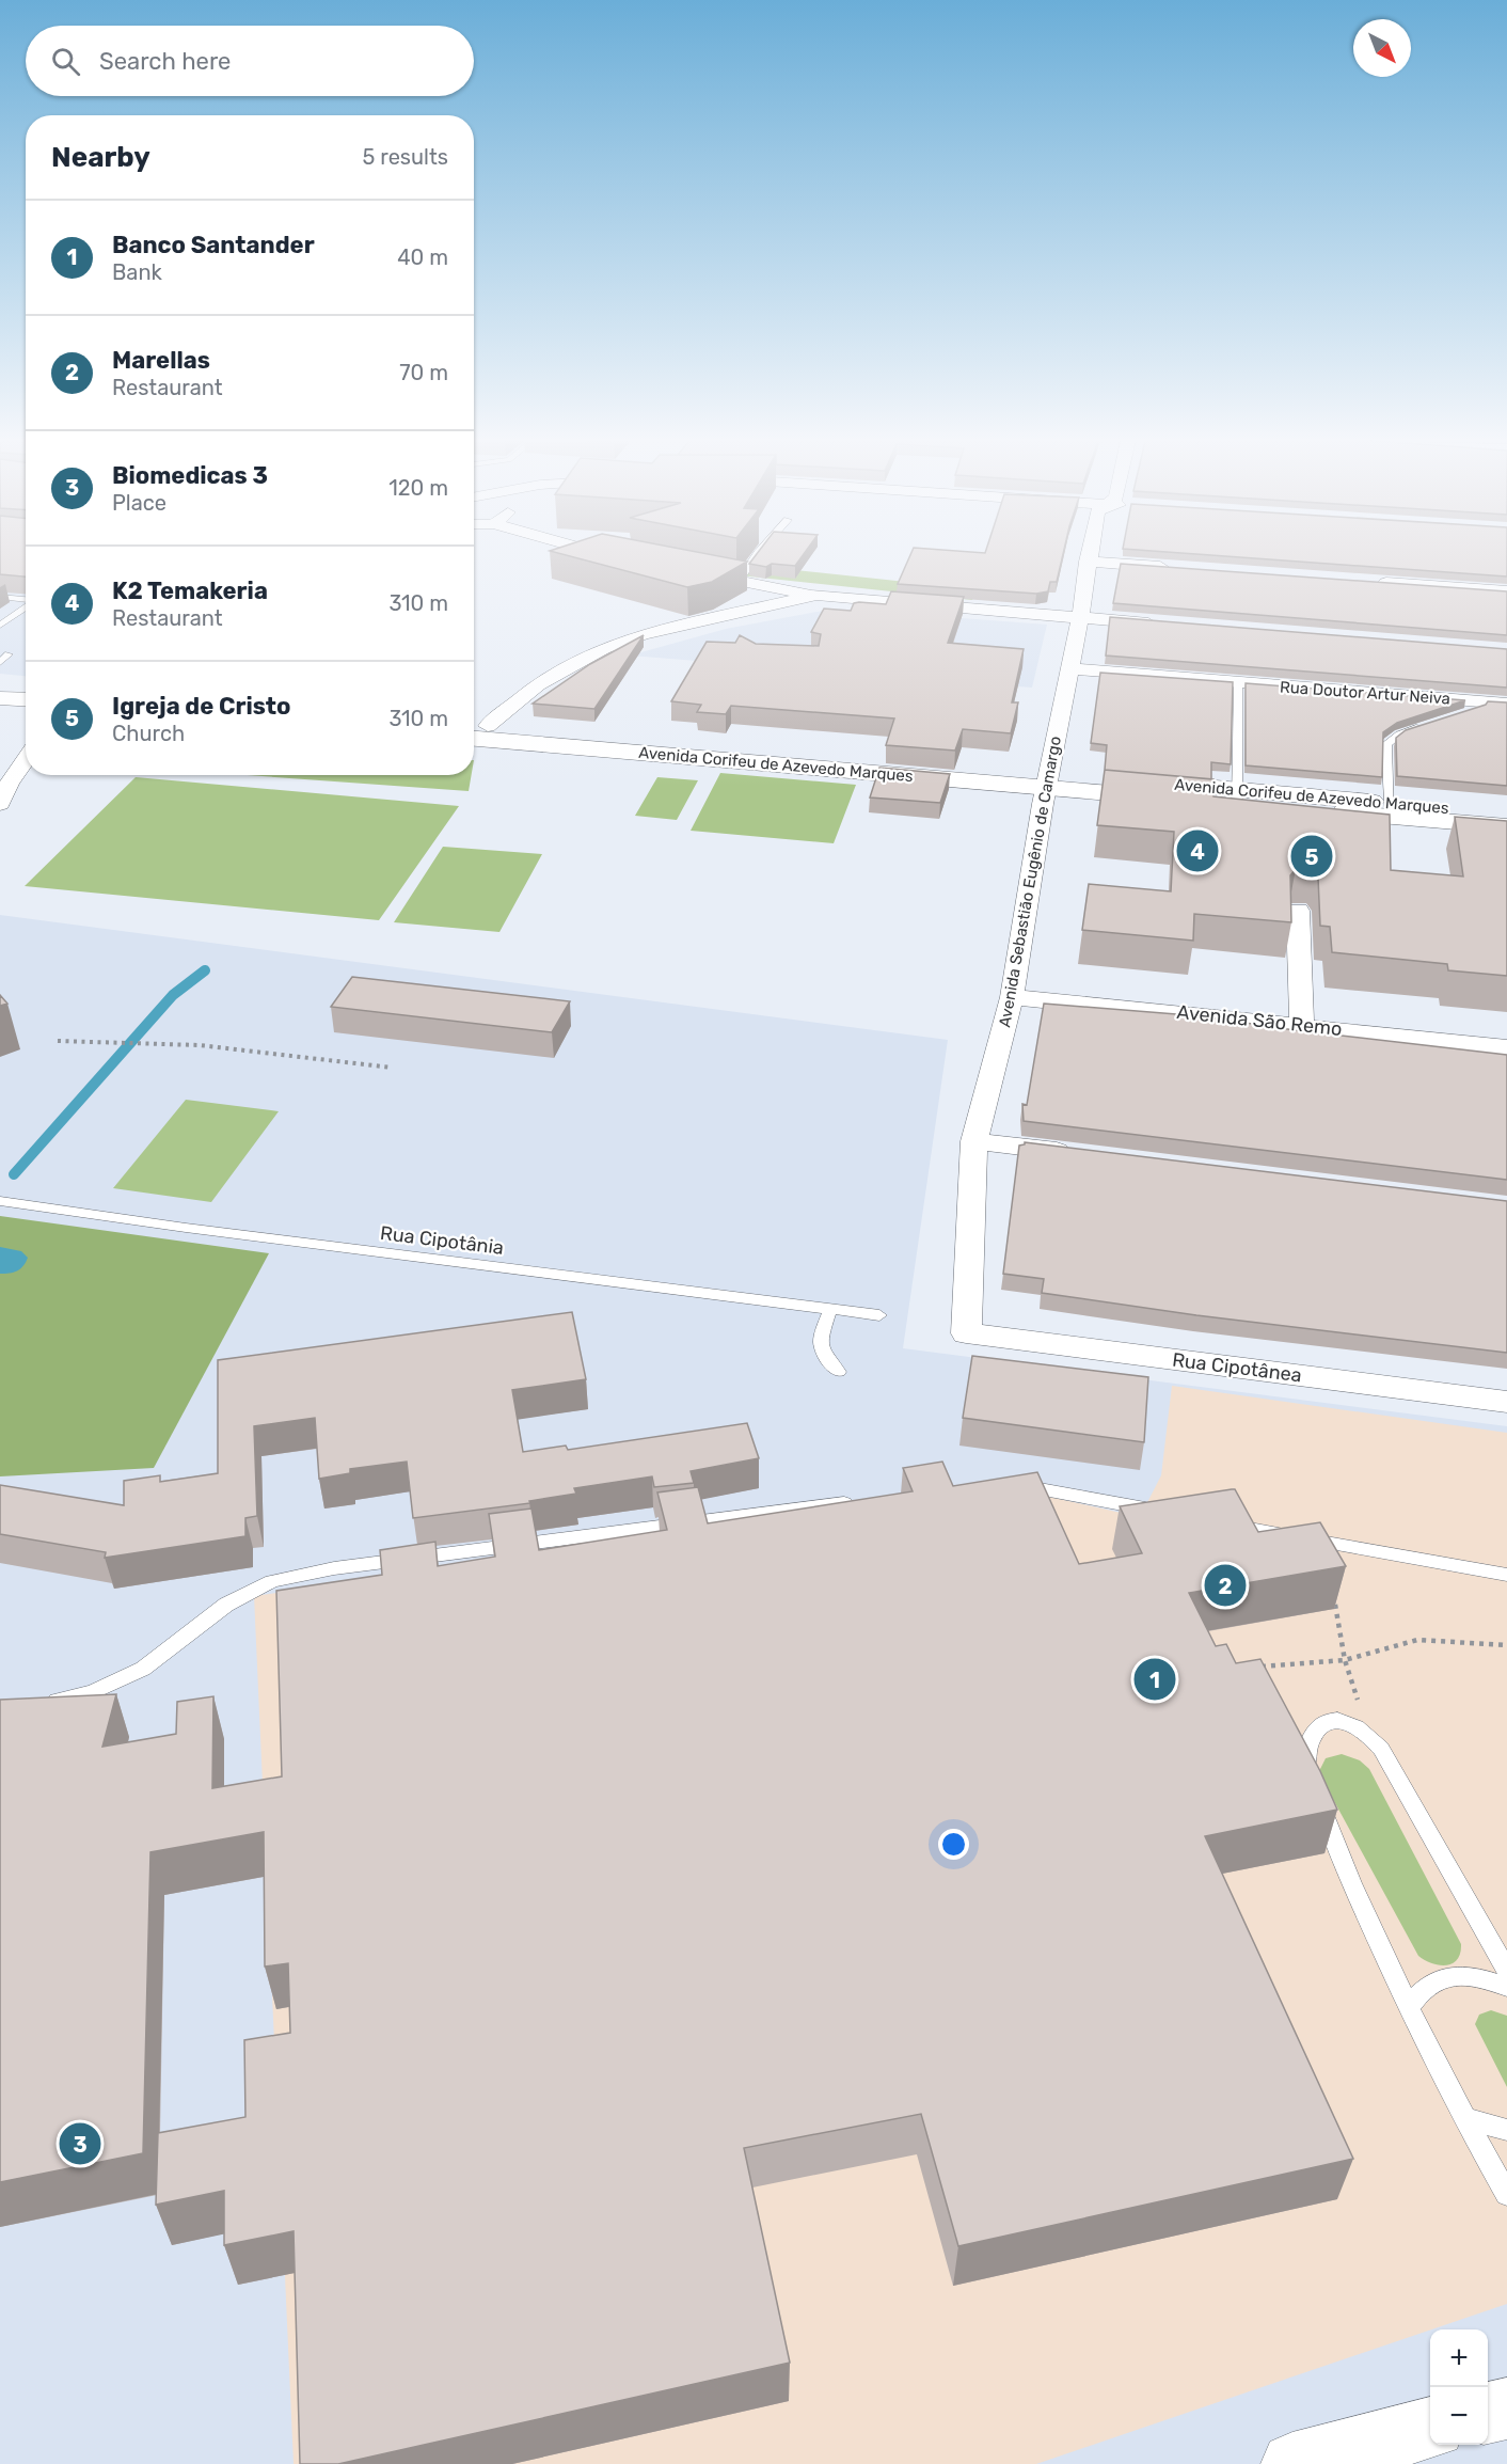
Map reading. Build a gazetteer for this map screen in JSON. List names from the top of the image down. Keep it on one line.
{"streets":{"main road":["Avenida Corifeu de Azevedo Marques"],"street":["Rua Doutor Artur Neiva","Avenida Sebastião Eugênio de Camargo","Avenida São Remo","Rua Cipotânea"],"lane":["Rua Cipotânia"]},"crossings":[["Rua Doutor Artur Neiva","Avenida Sebastião Eugênio de Camargo"],["Avenida Corifeu de Azevedo Marques","Avenida Sebastião Eugênio de Camargo"],["Avenida Sebastião Eugênio de Camargo","Avenida São Remo"],["Avenida Sebastião Eugênio de Camargo","Rua Cipotânea"]],"north":"bottom right","page":{"search":"Search here","heading":["Nearby","5 results"],"list":[{"mark":"1","name":"Banco Santander","note":"Bank","value":"40 m"},{"mark":"2","name":"Marellas","note":"Restaurant","value":"70 m"},{"mark":"3","name":"Biomedicas 3","note":"Place","value":"120 m"},{"mark":"4","name":"K2 Temakeria","note":"Restaurant","value":"310 m"},{"mark":"5","name":"Igreja de Cristo","note":"Church","value":"310 m"}],"pins":["4","5","2","1","3"],"map_buttons":["+","−"]}}
